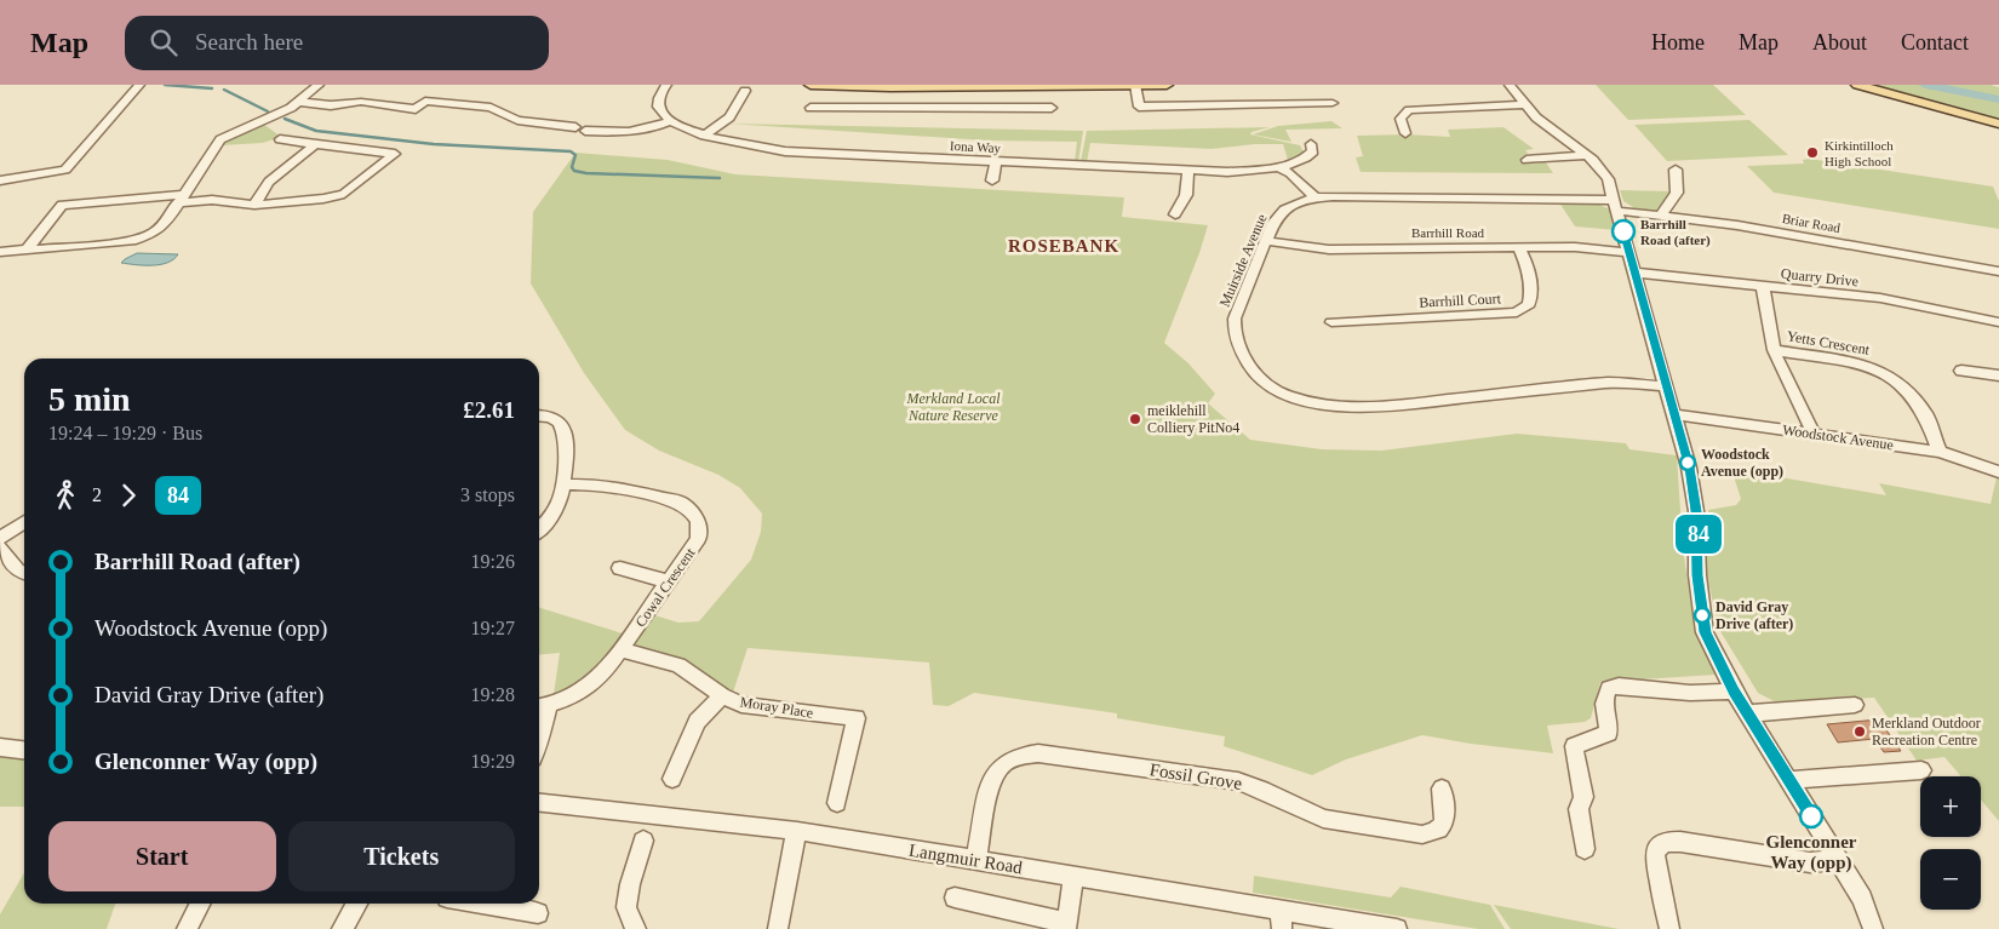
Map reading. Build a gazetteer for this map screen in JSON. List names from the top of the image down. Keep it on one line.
{"streets":{"street":["Iona Way","Briar Road","Barrhill Road","Muirside Avenue","Quarry Drive","Barrhill Court","Yetts Crescent","Woodstock Avenue","Cowal Crescent","Moray Place","Fossil Grove","Langmuir Road"]},"crossings":[["Briar Road","Muirside Avenue"],["Barrhill Road","Muirside Avenue"],["Barrhill Road","Barrhill Court"],["Yetts Crescent","Woodstock Avenue"],["Cowal Crescent","Moray Place"],["Fossil Grove","Langmuir Road"]],"districts":["ROSEBANK"],"parks":["Merkland Local Nature Reserve"],"places":["Kirkintilloch High School","Barrhill Road (after)","meiklehill Colliery PitNo4","Woodstock Avenue (opp)","David Gray Drive (after)","Merkland Outdoor Recreation Centre","Glenconner Way (opp)"],"lines":["bus line 84"],"page":{"header":"Map","search":"Search here","nav":["Home","Map","About","Contact"],"on_map":"84","heading":["5 min","19:24 – 19:29 · Bus","£2.61"],"legs":["2","84","3 stops"],"list":[{"name":"Barrhill Road (after)","value":"19:26"},{"name":"Woodstock Avenue (opp)","value":"19:27"},{"name":"David Gray Drive (after)","value":"19:28"},{"name":"Glenconner Way (opp)","value":"19:29"}],"map_buttons":["+","−"],"buttons":["Start","Tickets"]}}
